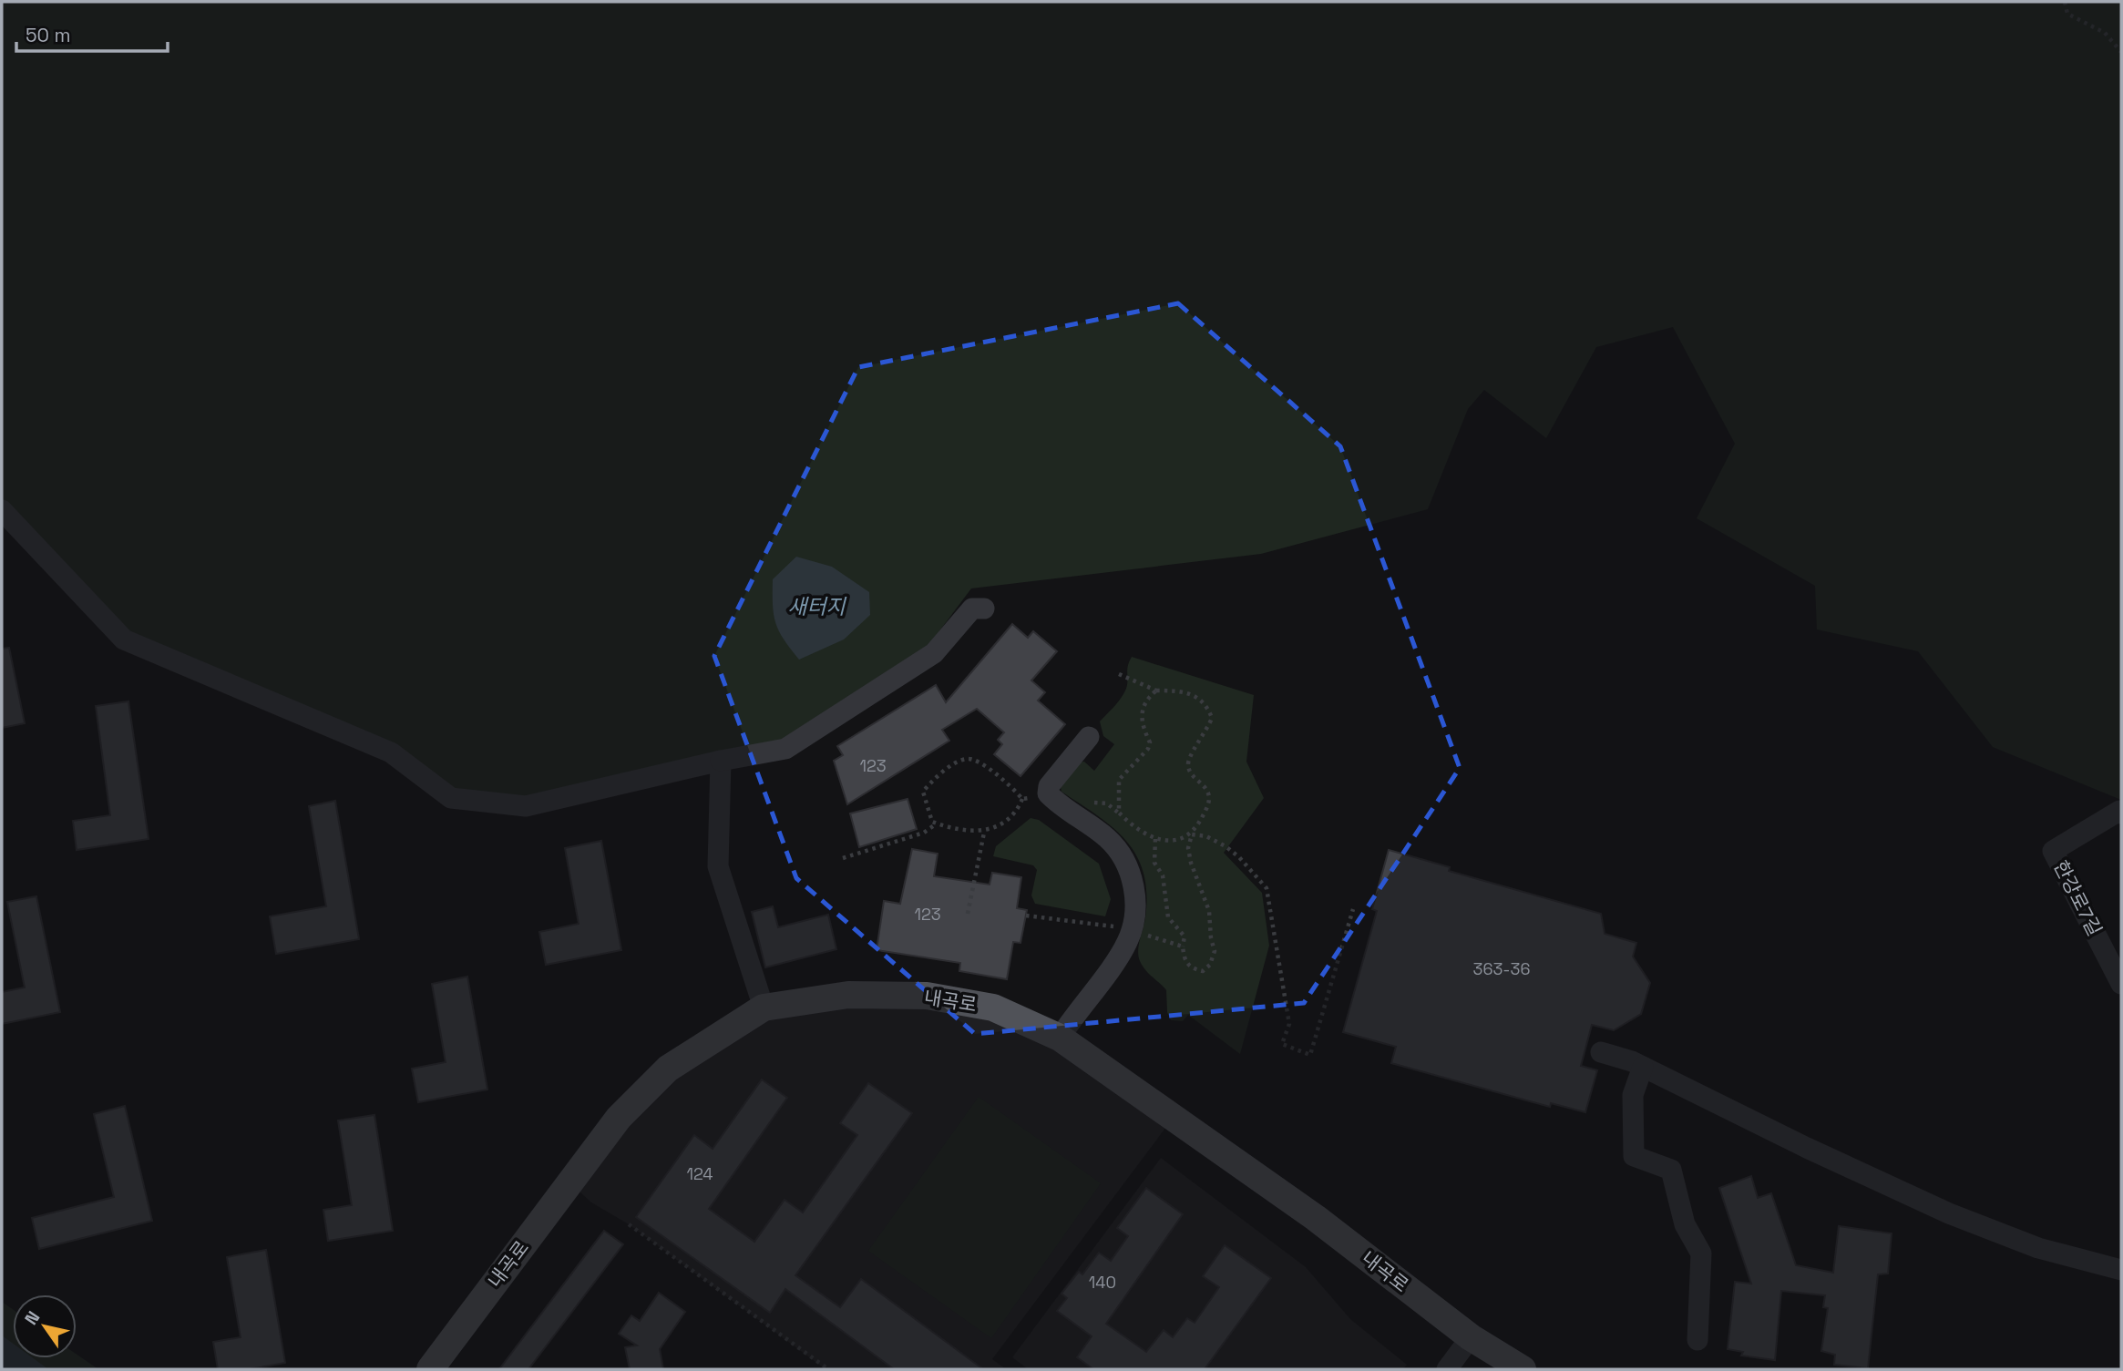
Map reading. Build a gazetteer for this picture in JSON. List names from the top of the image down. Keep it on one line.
{"streets":{"main road":["내곡로"],"street":["한강로7길"]},"water":["새터지"],"house_numbers":["123","123","363-36","124","140"],"scale_bar":"50 m","north":"top left"}
